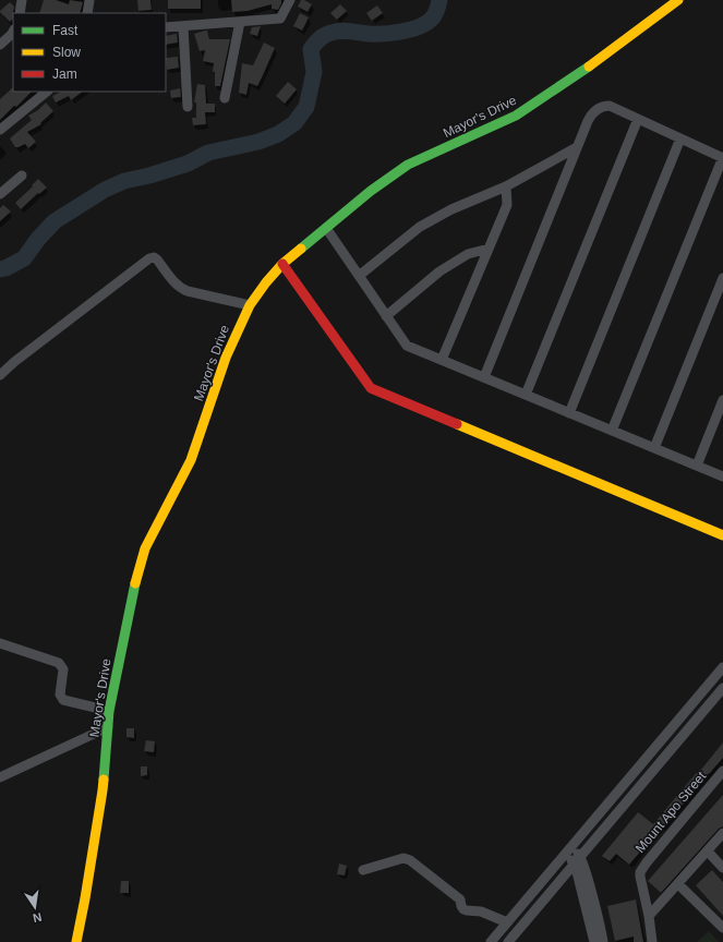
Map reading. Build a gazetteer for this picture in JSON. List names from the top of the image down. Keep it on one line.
{"streets":{"street":["Mayor's Drive","Mount Apo Street"]},"legend":["Fast","Slow","Jam"],"north":"bottom"}
